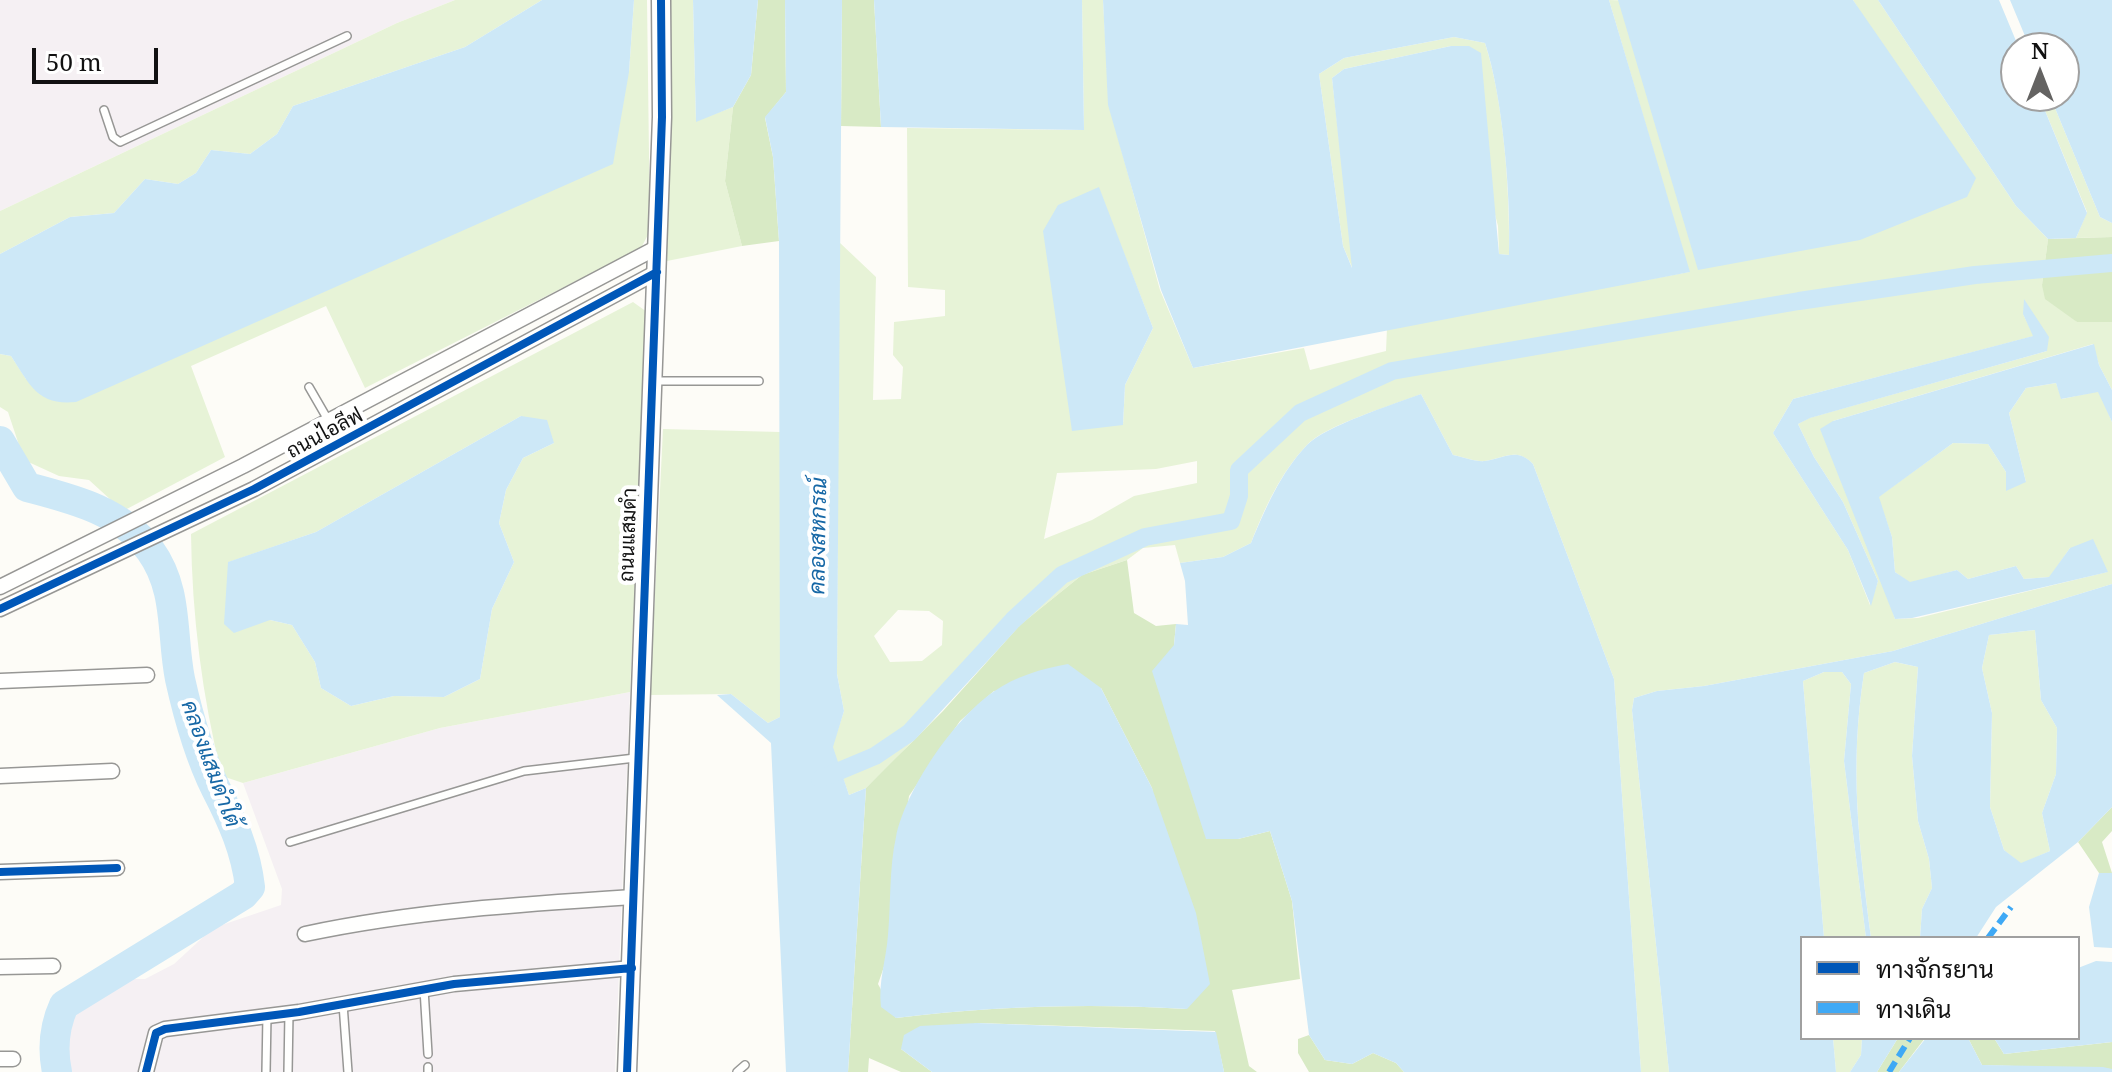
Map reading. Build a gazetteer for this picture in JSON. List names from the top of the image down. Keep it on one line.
{"streets":{"street":["ถนนไอลีฟ","ถนนแสมดำ"]},"crossings":[["ถนนไอลีฟ","ถนนแสมดำ"]],"water":["คลองสหกรณ์","คลองแสมดำใต้"],"legend":["ทางจักรยาน","ทางเดิน"],"scale_bar":"50 m","north":"top"}
